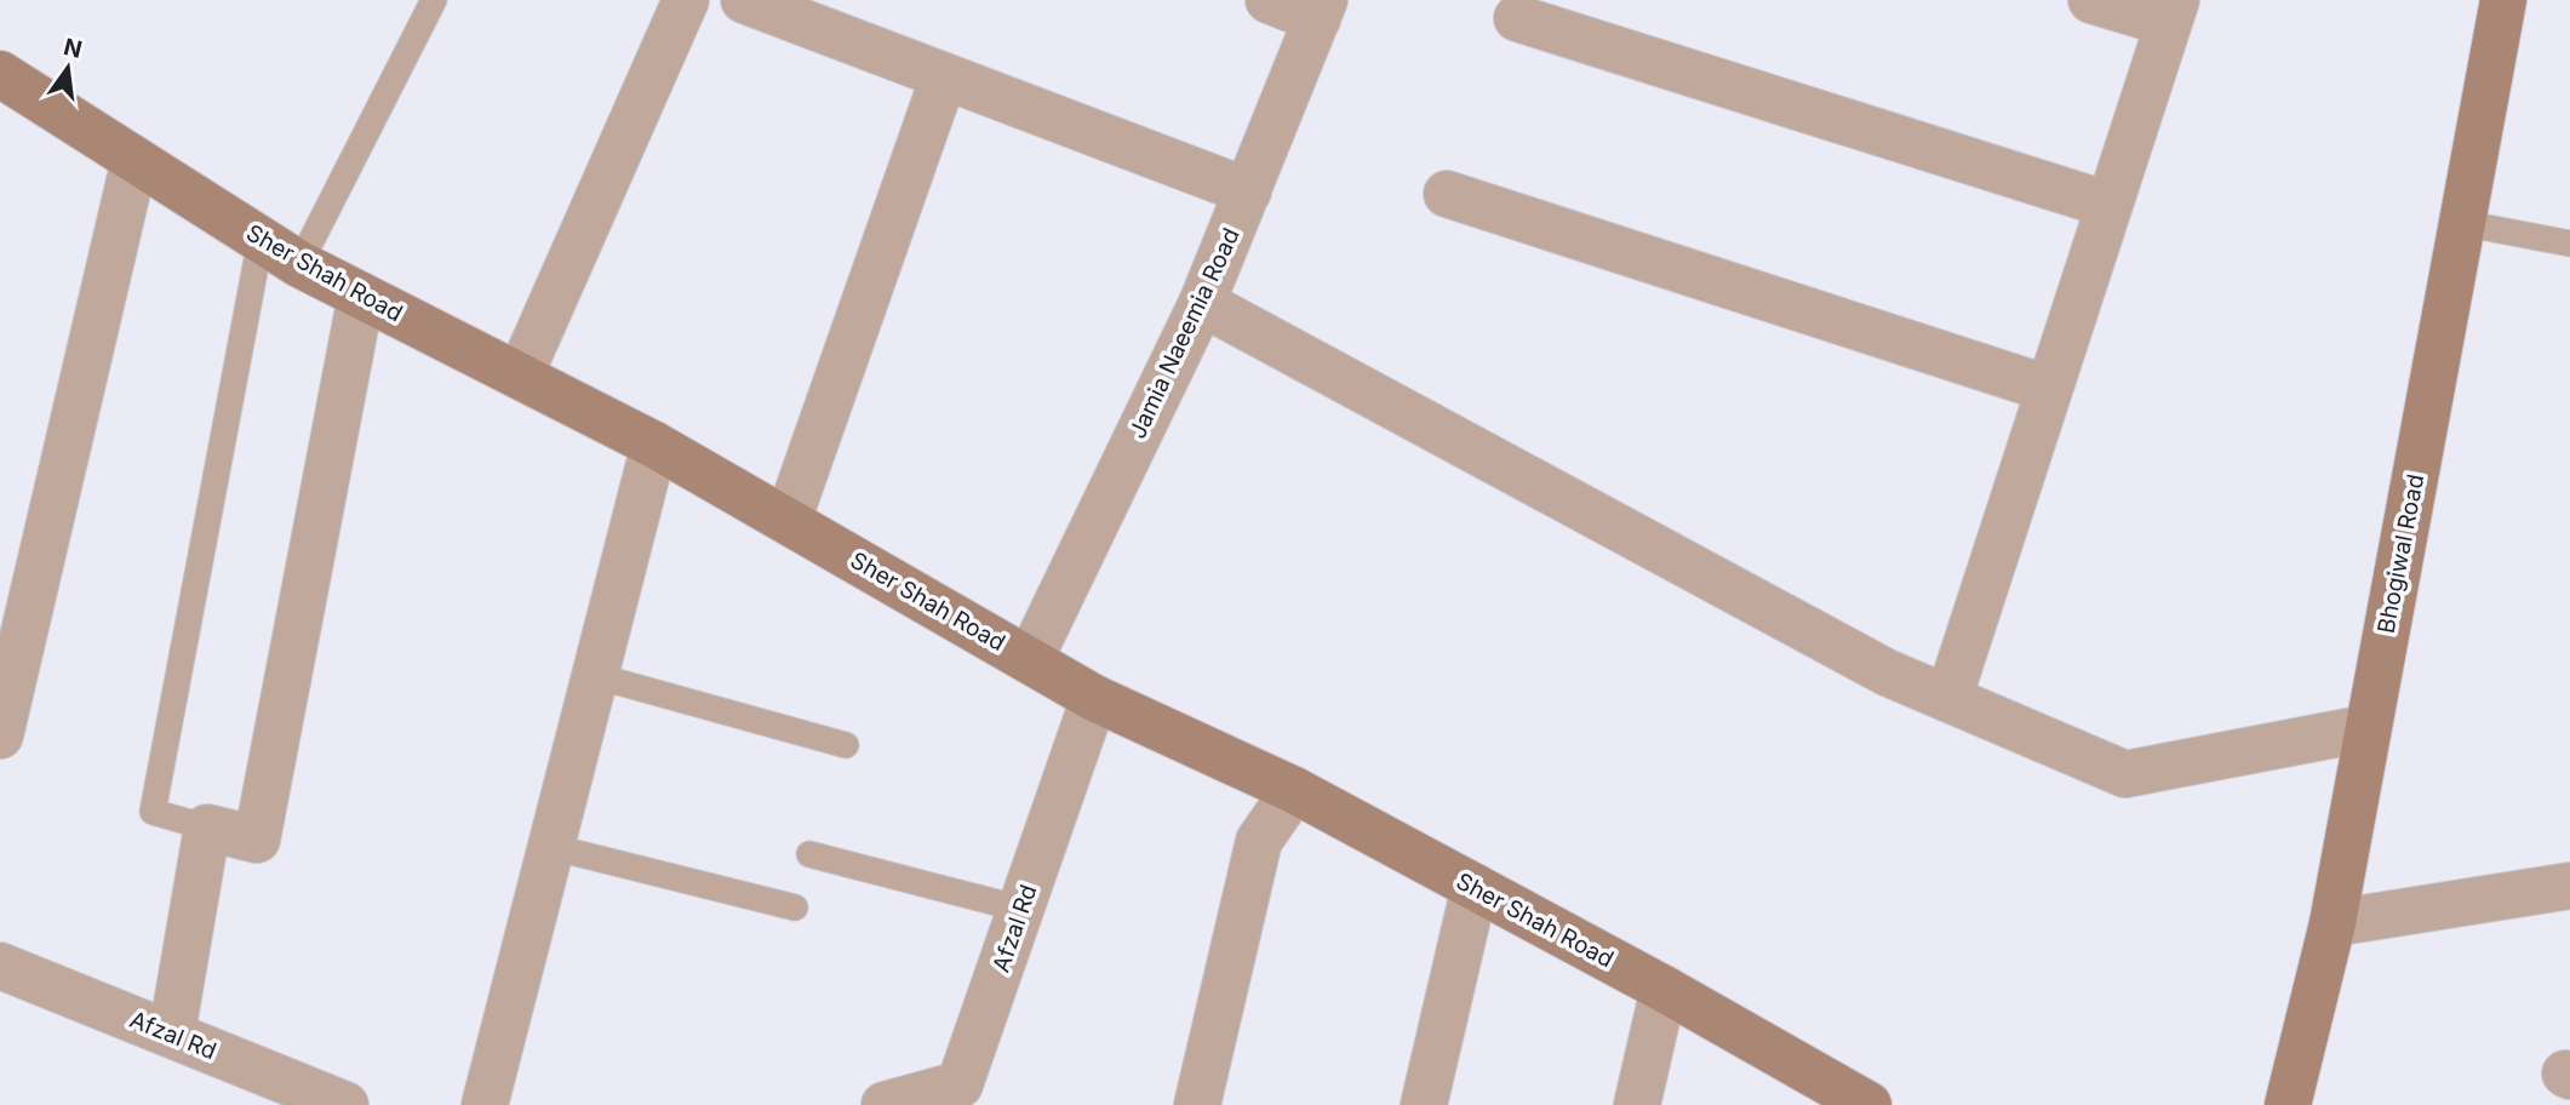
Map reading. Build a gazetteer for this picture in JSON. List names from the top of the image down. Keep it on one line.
{"streets":{"main road":["Sher Shah Road","Bhogiwal Road"],"street":["Jamia Naeemia Road","Afzal Rd"]},"crossings":[["Sher Shah Road","Jamia Naeemia Road"],["Sher Shah Road","Afzal Rd"]],"north":"top"}
